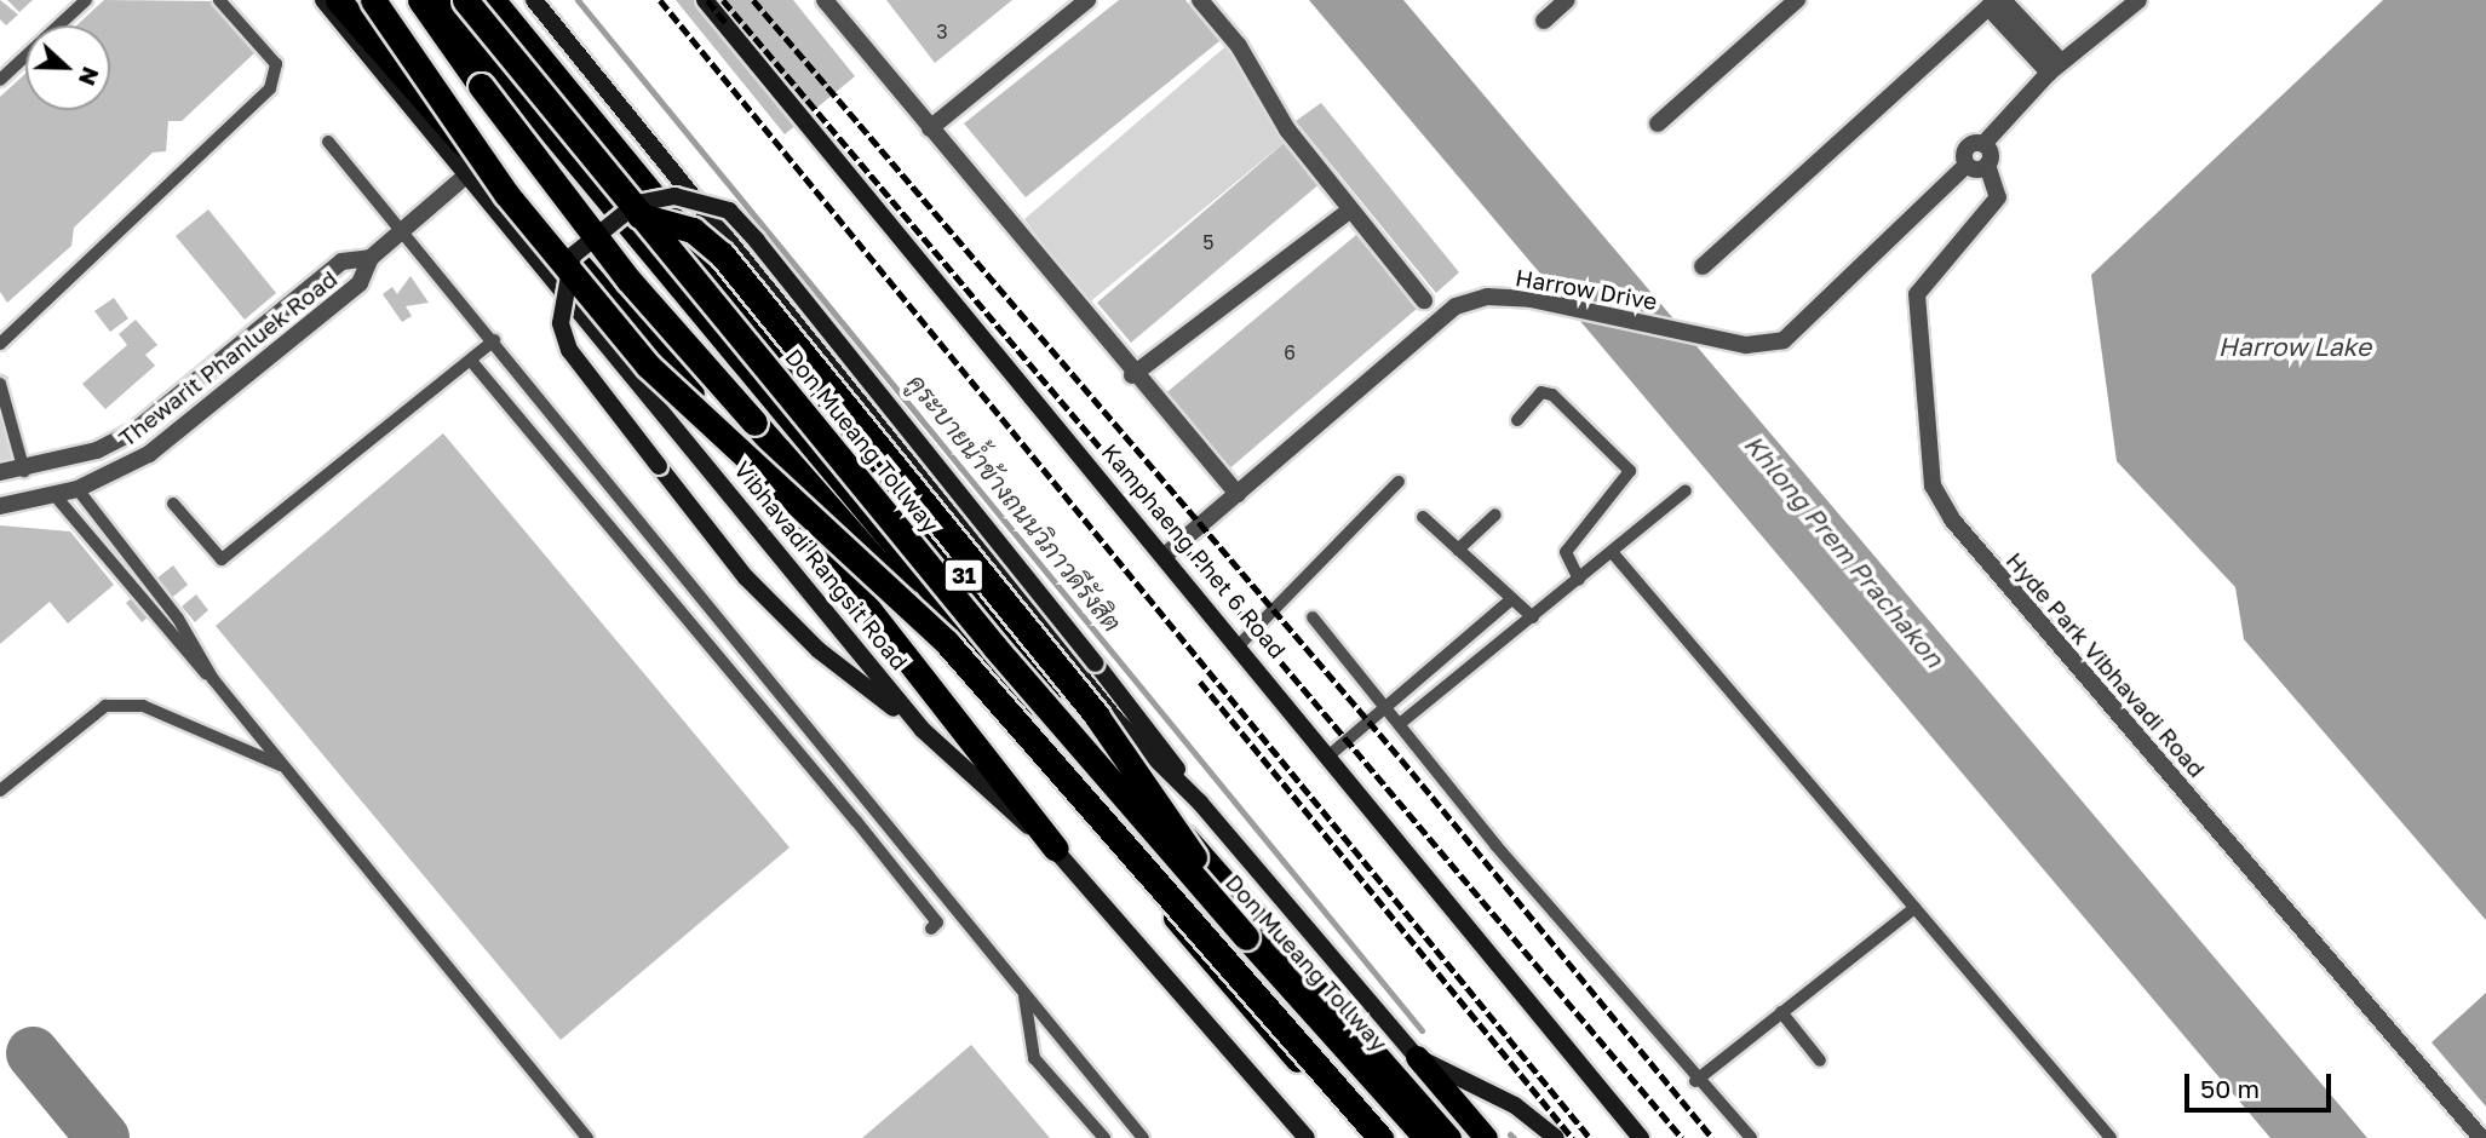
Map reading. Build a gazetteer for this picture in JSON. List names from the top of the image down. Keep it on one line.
{"streets":{"highway":["Don Mueang Tollway","31"],"main road":["Kamphaeng Phet 6 Road","Vibhavadi Rangsit Road"],"street":["Harrow Drive","Thewarit Phanluek Road","Hyde Park Vibhavadi Road"]},"crossings":[["Harrow Drive","Kamphaeng Phet 6 Road"],["Thewarit Phanluek Road","Vibhavadi Rangsit Road"]],"water":["Harrow Lake","คูระบายน้ำข้างถนนวิภาวดีรังสิต","Khlong Prem Prachakon"],"house_numbers":["3","5","6"],"scale_bar":"50 m","north":"right"}
